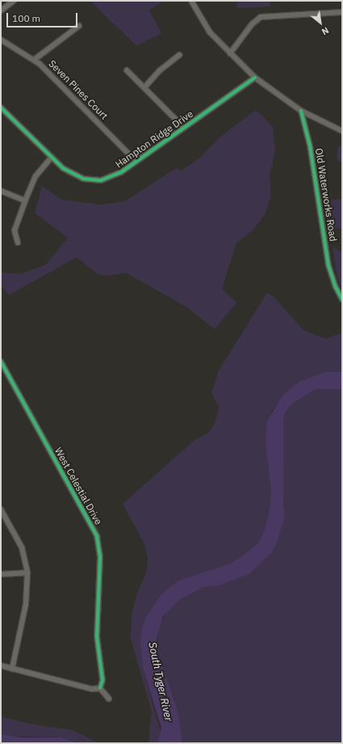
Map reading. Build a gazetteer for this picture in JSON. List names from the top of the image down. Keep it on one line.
{"streets":{"street":["Seven Pines Court","Hampton Ridge Drive","Old Waterworks Road","West Celestial Drive"]},"crossings":[["Seven Pines Court","Hampton Ridge Drive"]],"water":["South Tyger River"],"scale_bar":"100 m","north":"bottom right"}
